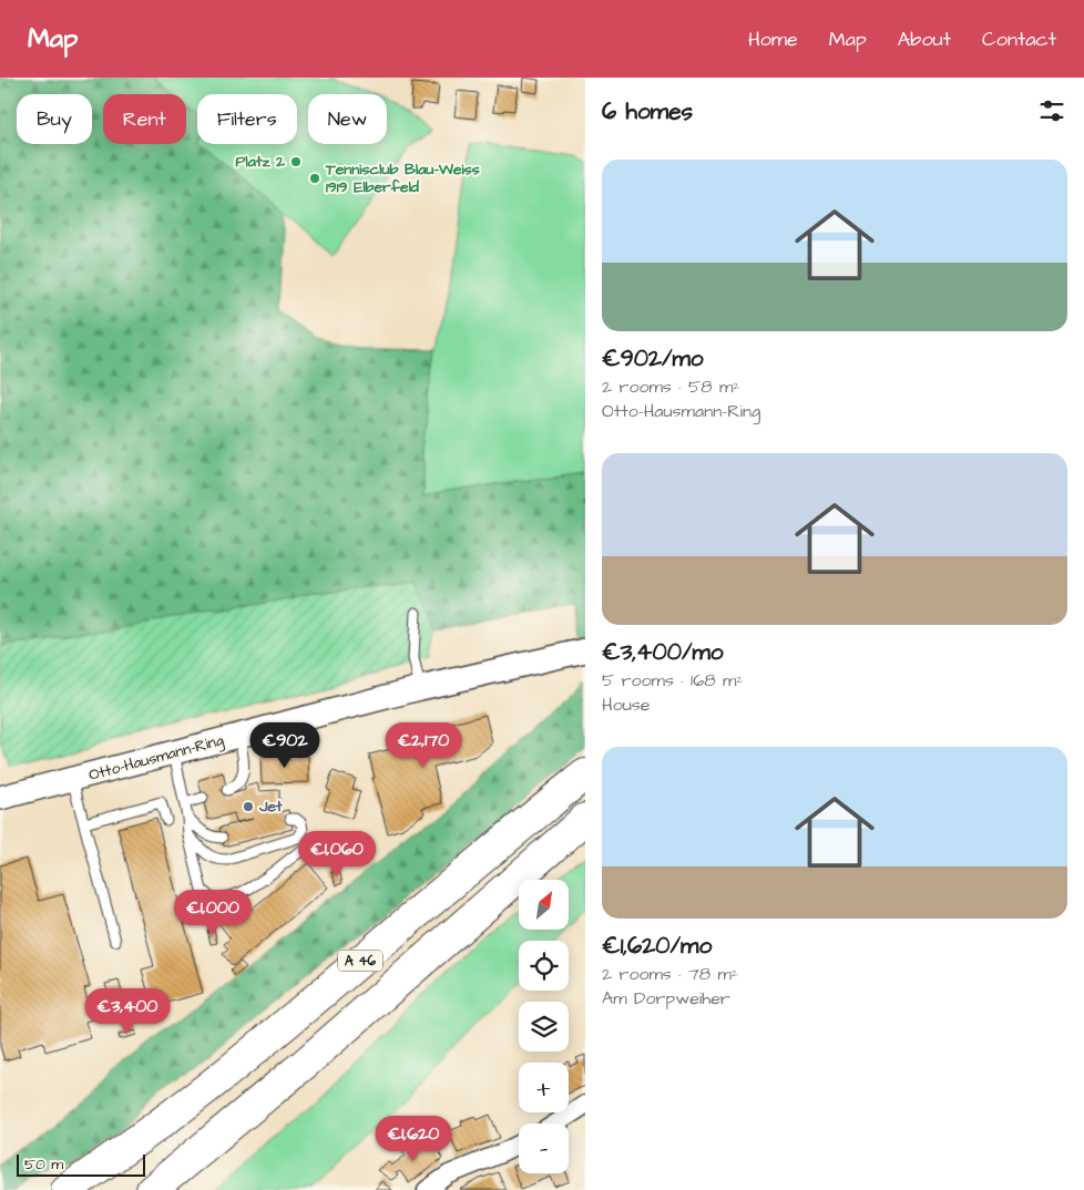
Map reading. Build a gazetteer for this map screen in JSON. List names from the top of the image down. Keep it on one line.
{"streets":{"highway":["A 46"],"street":["Otto-Hausmann-Ring"]},"places":["Platz 2","Tennisclub Blau-Weiss 1919 Elberfeld","Jet"],"scale_bar":"50 m","north":"top right","page":{"header":"Map","nav":["Home","Map","About","Contact"],"heading":"6 homes","chip":["Buy","Rent","Filters","New"],"list":[{"name":"€902/mo","note":"2 rooms · 58 m² · Otto-Hausmann-Ring"},{"name":"€3,400/mo","note":"5 rooms · 168 m² · House"},{"name":"€1,620/mo","note":"2 rooms · 78 m² · Am Dorpweiher"}],"price":["€902","€2,170","€1,060","€1,000","€3,400","€1,620"],"map_buttons":["+","−"],"scale":"50 m"}}
